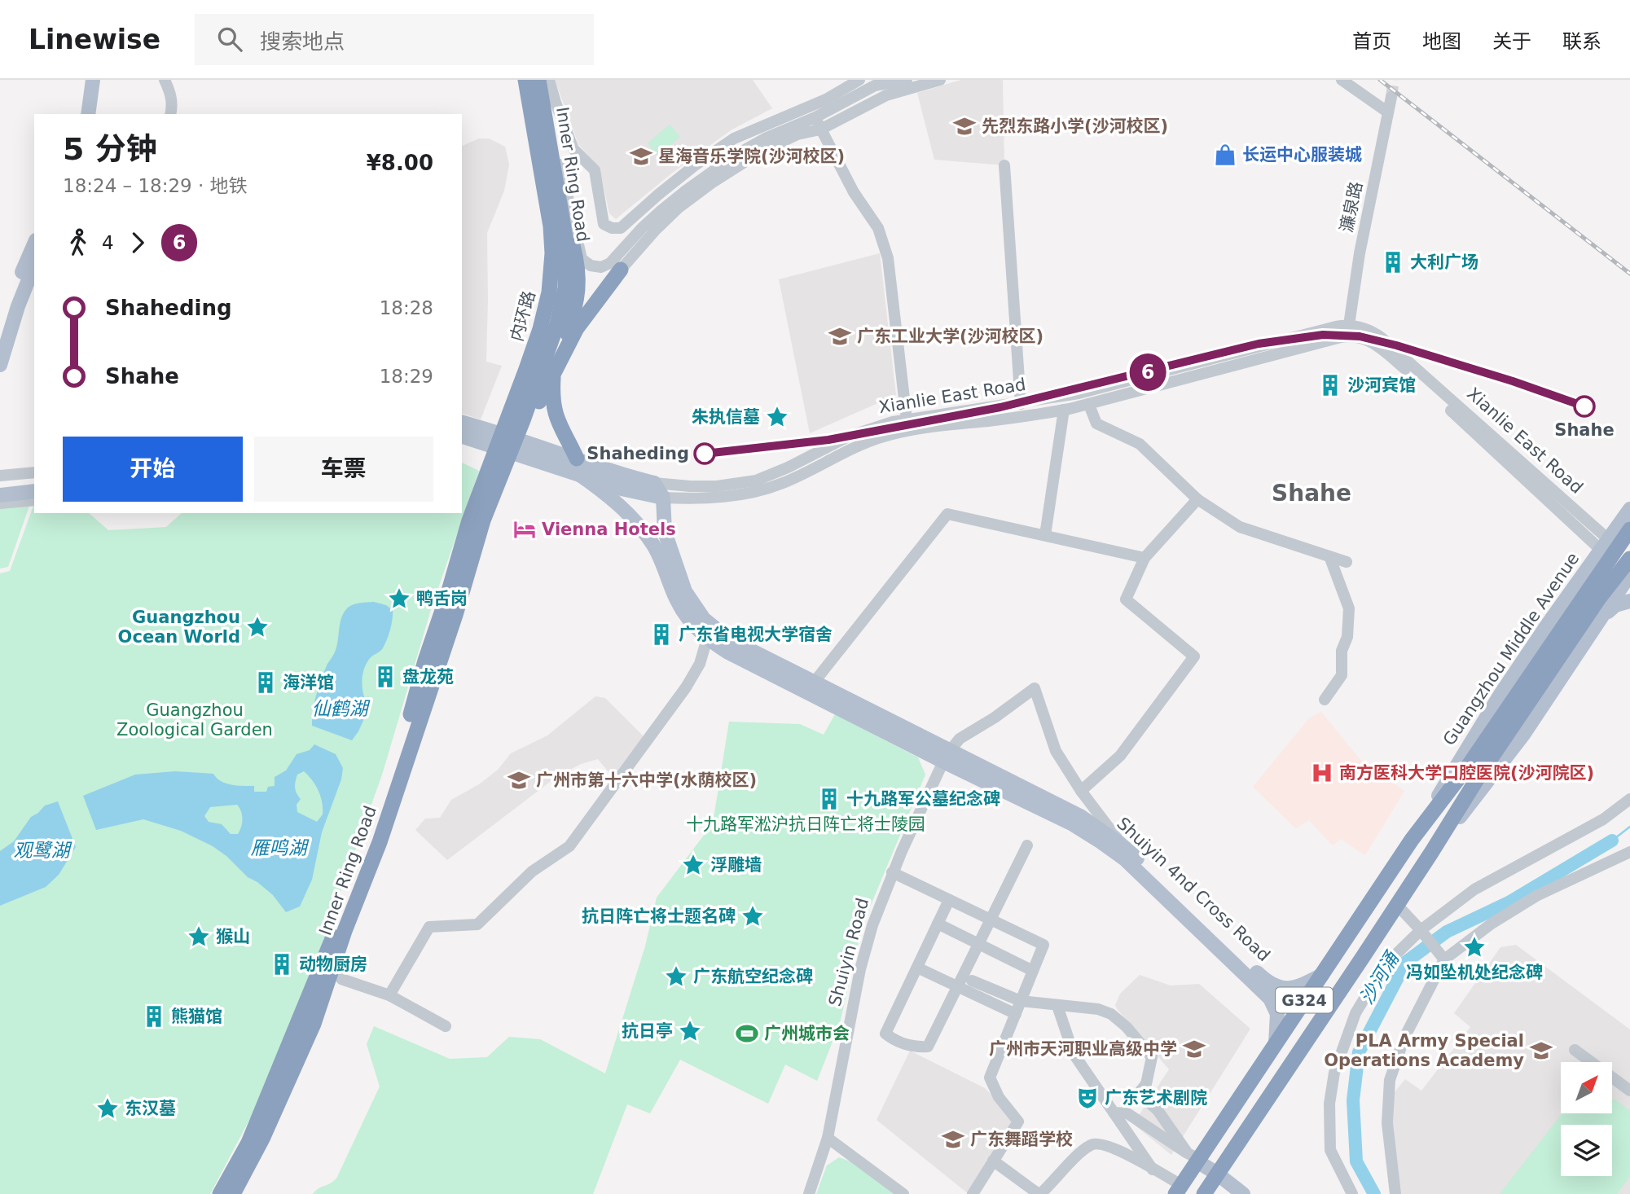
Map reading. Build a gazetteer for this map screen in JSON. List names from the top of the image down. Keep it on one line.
{"streets":{"highway":["Inner Ring Road","Guangzhou Middle Avenue","G324"],"main road":["Xianlie East Road","Shuiyin 4nd Cross Road"],"street":["濂泉路","Shuiyin Road"]},"crossings":[["濂泉路","Xianlie East Road"],["Xianlie East Road","Guangzhou Middle Avenue"],["Guangzhou Middle Avenue","Shuiyin 4nd Cross Road"],["Shuiyin 4nd Cross Road","Shuiyin Road"]],"districts":["Shahe"],"water":["仙鹤湖","雁鸣湖","观鹭湖","沙河涌"],"parks":["Guangzhou Zoological Garden","十九路军淞沪抗日阵亡将士陵园"],"places":{"school or university":["先烈东路小学(沙河校区)","星海音乐学院(沙河校区)","广东工业大学(沙河校区)","广州市第十六中学(水荫校区)","广州市天河职业高级中学","PLA Army Special Operations Academy","广东舞蹈学校"],"shop":["长运中心服装城"],"building":["大利广场","沙河宾馆","广东省电视大学宿舍","盘龙苑","海洋馆","十九路军公墓纪念碑","动物厨房","熊猫馆"],"other":["Shahe","Shaheding"],"place":["朱执信墓","鸭舌岗","Guangzhou Ocean World","浮雕墙","抗日阵亡将士题名碑","猴山","冯如坠机处纪念碑","广东航空纪念碑","抗日亭","东汉墓"],"hotel":["Vienna Hotels"],"hospital":["南方医科大学口腔医院(沙河院区)"],"sports":["广州城市会"],"theatre":["广东艺术剧院"]},"lines":["metro line 6"],"north":"top right","page":{"header":"Linewise","search":"搜索地点","nav":["首页","地图","关于","联系"],"on_map":"6","heading":["5 分钟","18:24 – 18:29 · 地铁","¥8.00"],"legs":["4","6"],"list":[{"name":"Shaheding","value":"18:28"},{"name":"Shahe","value":"18:29"}],"buttons":["开始","车票"]}}
